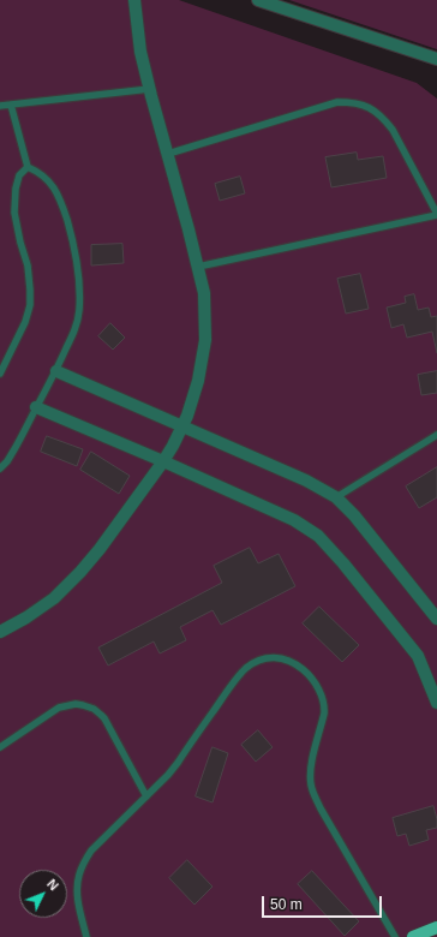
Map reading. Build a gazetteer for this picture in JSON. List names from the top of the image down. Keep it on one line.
{"scale_bar":"50 m","north":"top right"}
